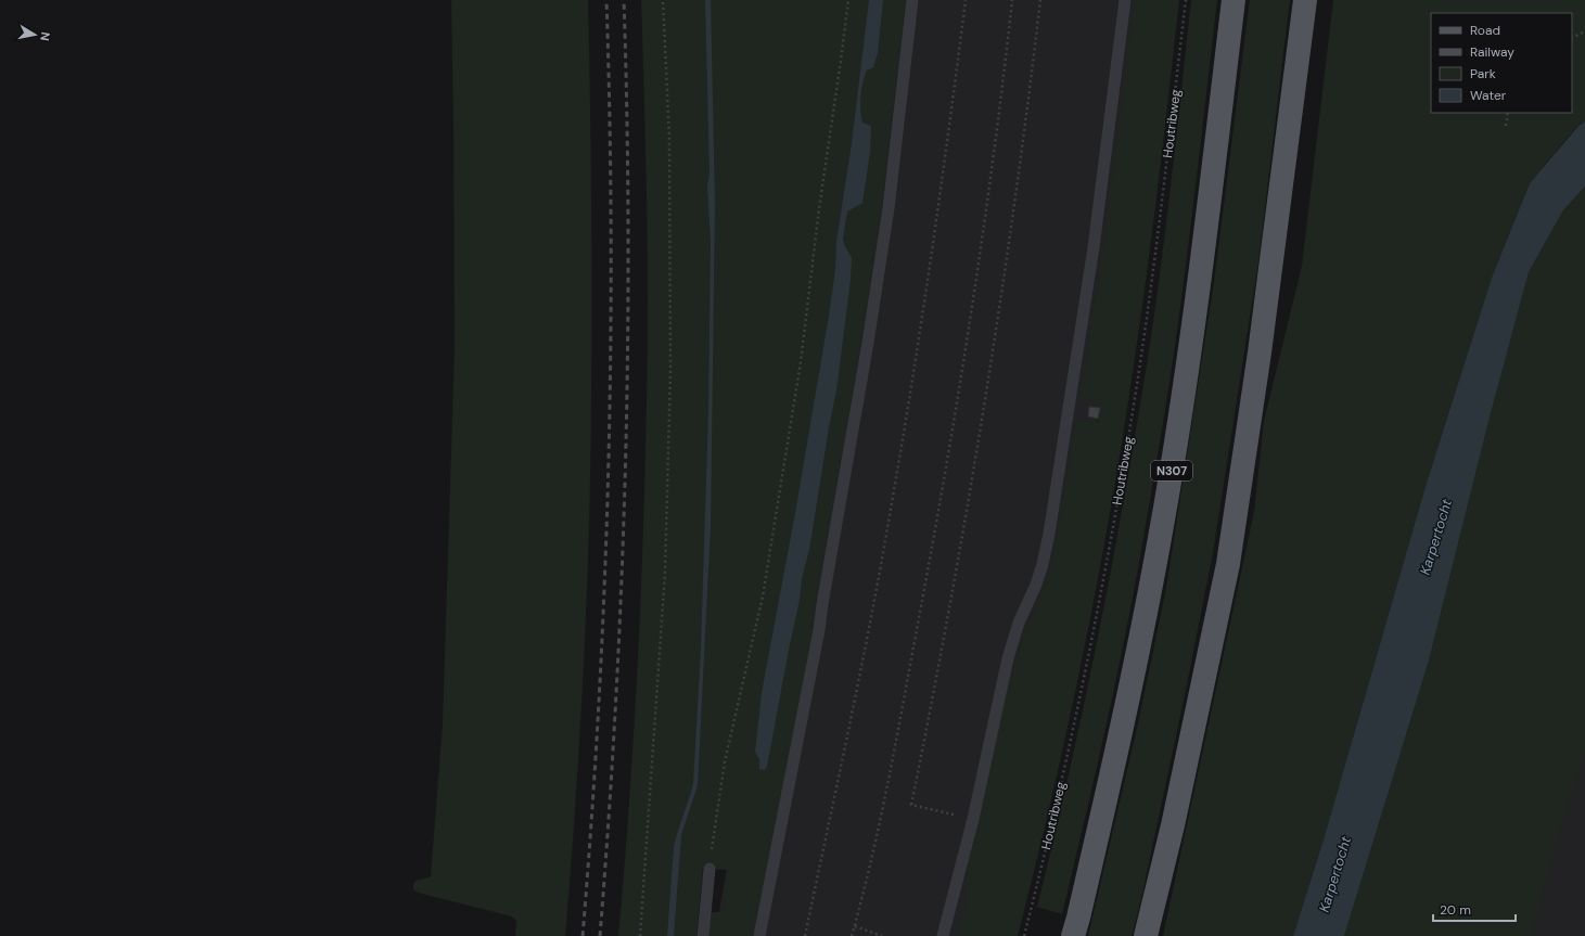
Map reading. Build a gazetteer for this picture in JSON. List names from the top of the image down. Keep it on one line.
{"streets":{"main road":["N307"],"path":["Houtribweg"]},"water":["Karpertocht"],"legend":["Road","Railway","Park","Water"],"scale_bar":"20 m","north":"right"}
